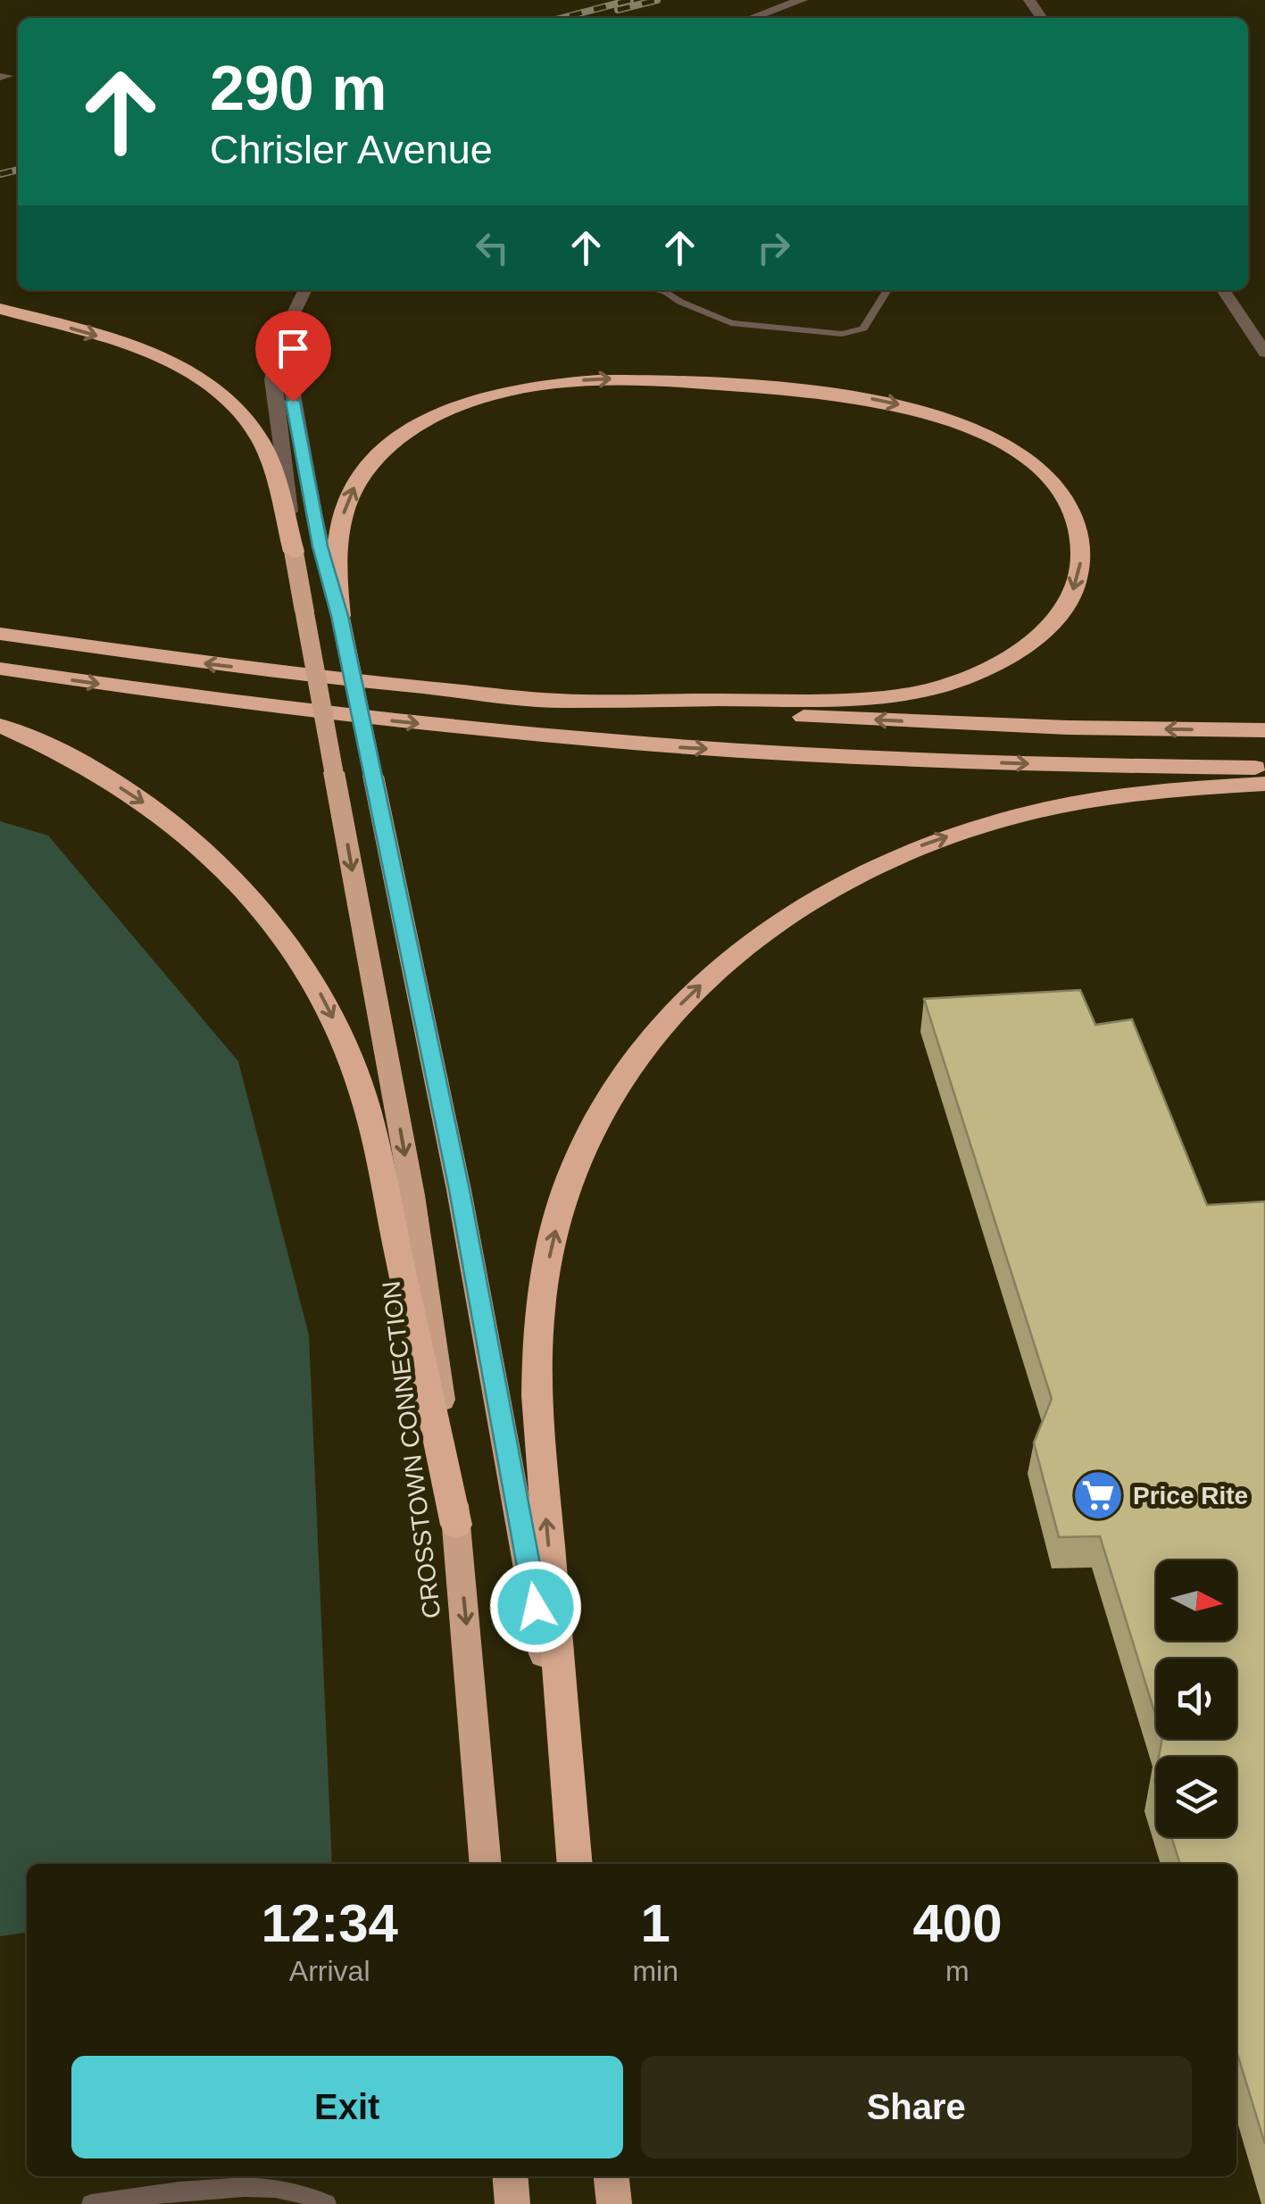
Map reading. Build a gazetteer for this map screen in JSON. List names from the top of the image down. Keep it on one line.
{"streets":{"highway":["CROSSTOWN CONNECTION"]},"places":{"supermarket":["Price Rite"]},"north":"right","page":{"turn":["290 m","Chrisler Avenue"],"eta":["12:34","Arrival","1","min","400","m"],"buttons":["Exit","Share"]}}
